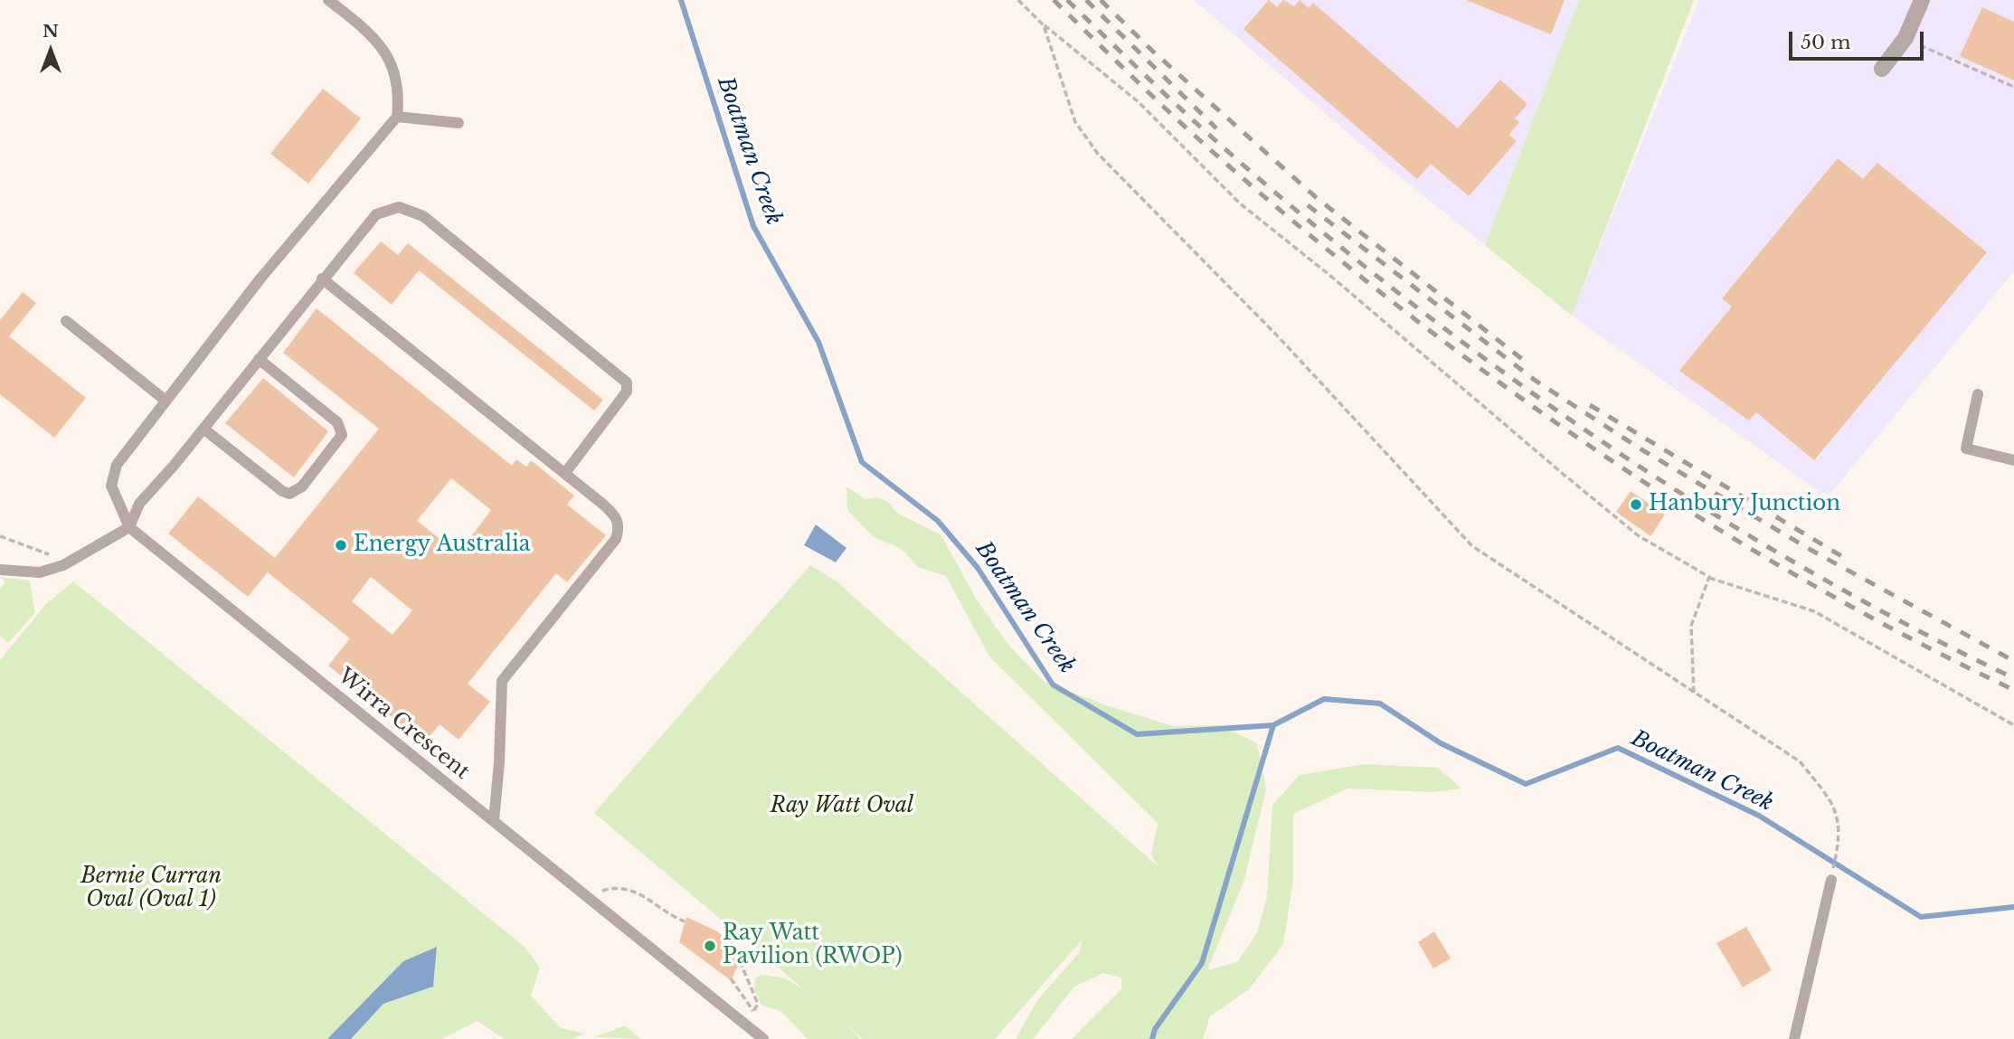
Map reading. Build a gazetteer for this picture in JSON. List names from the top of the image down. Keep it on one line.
{"streets":{"lane":["Wirra Crescent"]},"water":["Boatman Creek"],"parks":["Ray Watt Oval","Bernie Curran Oval (Oval 1)"],"places":["Hanbury Junction","Energy Australia","Ray Watt Pavilion (RWOP)"],"scale_bar":"50 m","north":"top"}
